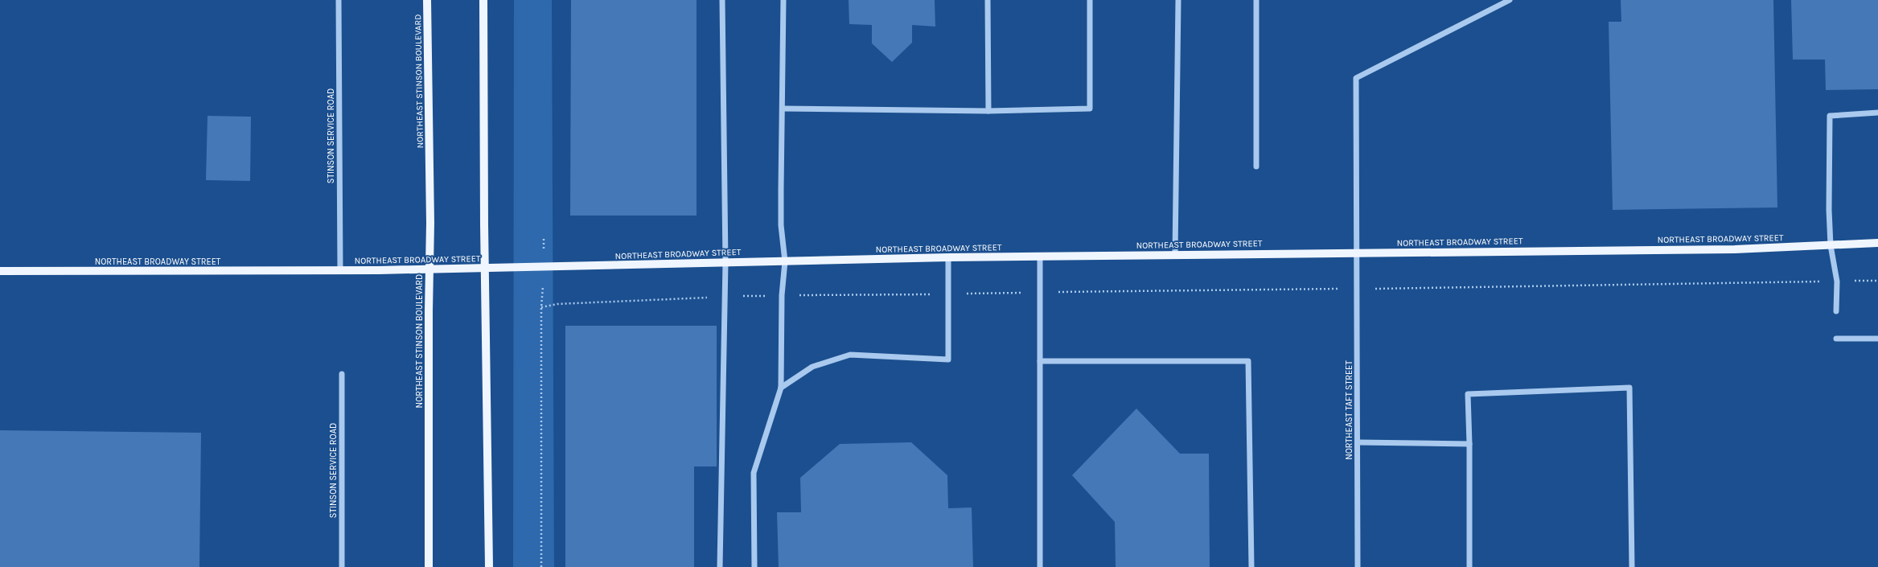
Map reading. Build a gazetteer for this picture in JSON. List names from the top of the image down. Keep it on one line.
{"streets":{"main road":["NORTHEAST STINSON BOULEVARD","NORTHEAST BROADWAY STREET"],"street":["STINSON SERVICE ROAD","NORTHEAST TAFT STREET"]},"crossings":[["NORTHEAST STINSON BOULEVARD","NORTHEAST BROADWAY STREET"],["STINSON SERVICE ROAD","NORTHEAST BROADWAY STREET"],["NORTHEAST BROADWAY STREET","NORTHEAST TAFT STREET"]]}
